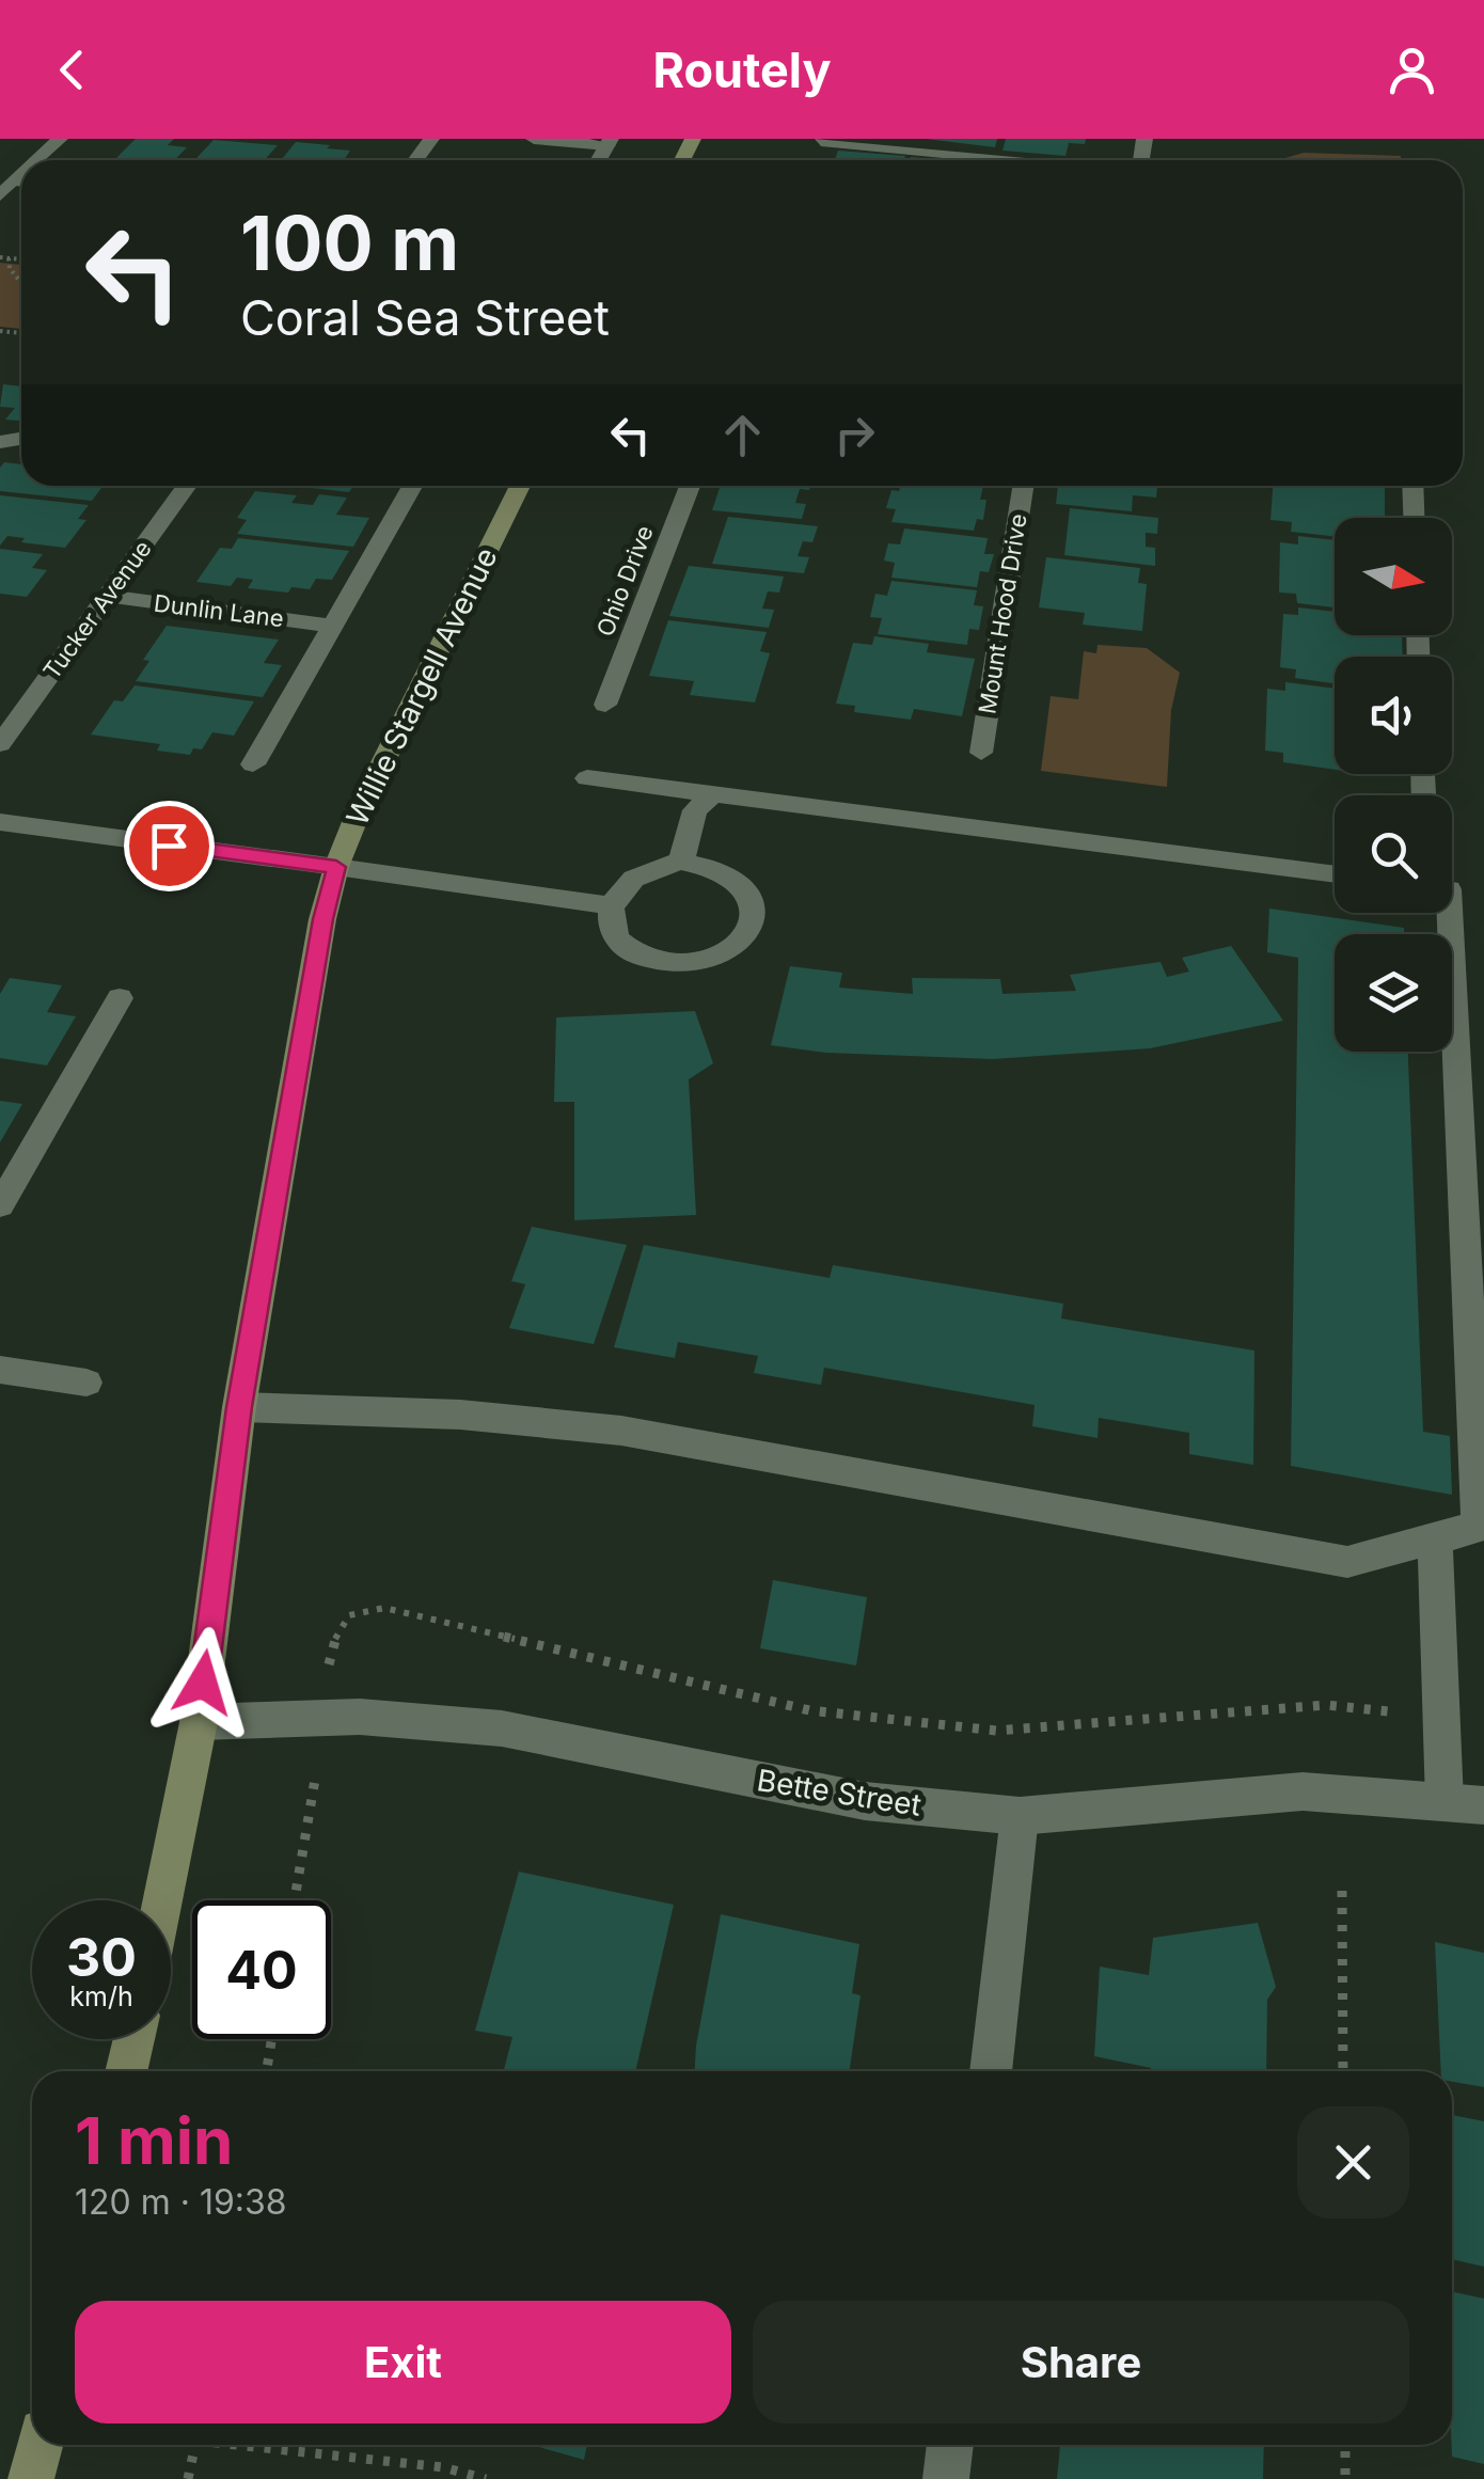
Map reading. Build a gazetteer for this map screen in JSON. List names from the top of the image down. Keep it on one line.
{"streets":{"street":["Ohio Drive","Tucker Avenue","Dunlin Lane","Mount Hood Drive","Willie Stargell Avenue","Bette Street"]},"crossings":[["Tucker Avenue","Dunlin Lane"],["Willie Stargell Avenue","Bette Street"]],"north":"right","page":{"header":"Routely","turn":["100 m","Coral Sea Street"],"speed":"30 km/h","limit":"40","heading":["1 min","120 m · 19:38"],"buttons":["Exit","Share"]}}
